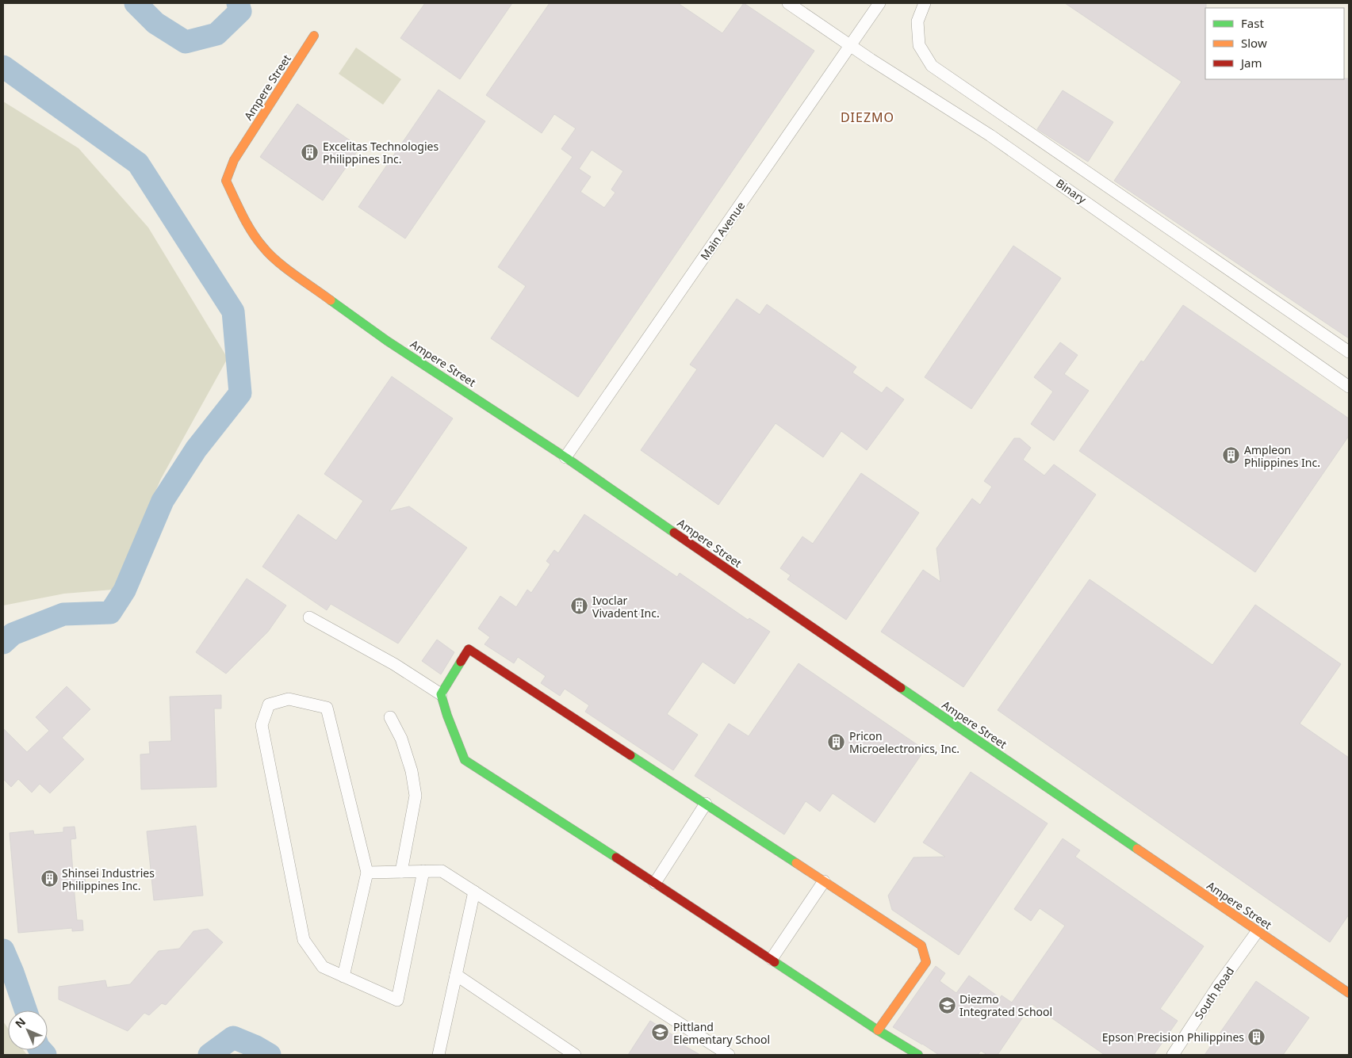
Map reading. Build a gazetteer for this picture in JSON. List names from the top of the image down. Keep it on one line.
{"streets":{"street":["Ampere Street","Binary","Main Avenue","South Road"]},"crossings":[["Ampere Street","Main Avenue"],["Ampere Street","South Road"],["Binary","Main Avenue"]],"districts":["DIEZMO"],"places":{"building":["Excelitas Technologies Philippines Inc.","Ampleon Phlippines Inc.","Ivoclar Vivadent Inc.","Pricon Microelectronics, Inc.","Shinsei Industries Philippines Inc.","Epson Precision Philippines"],"school or university":["Diezmo Integrated School","Pittland Elementary School"]},"legend":["Fast","Slow","Jam"],"north":"top left"}
